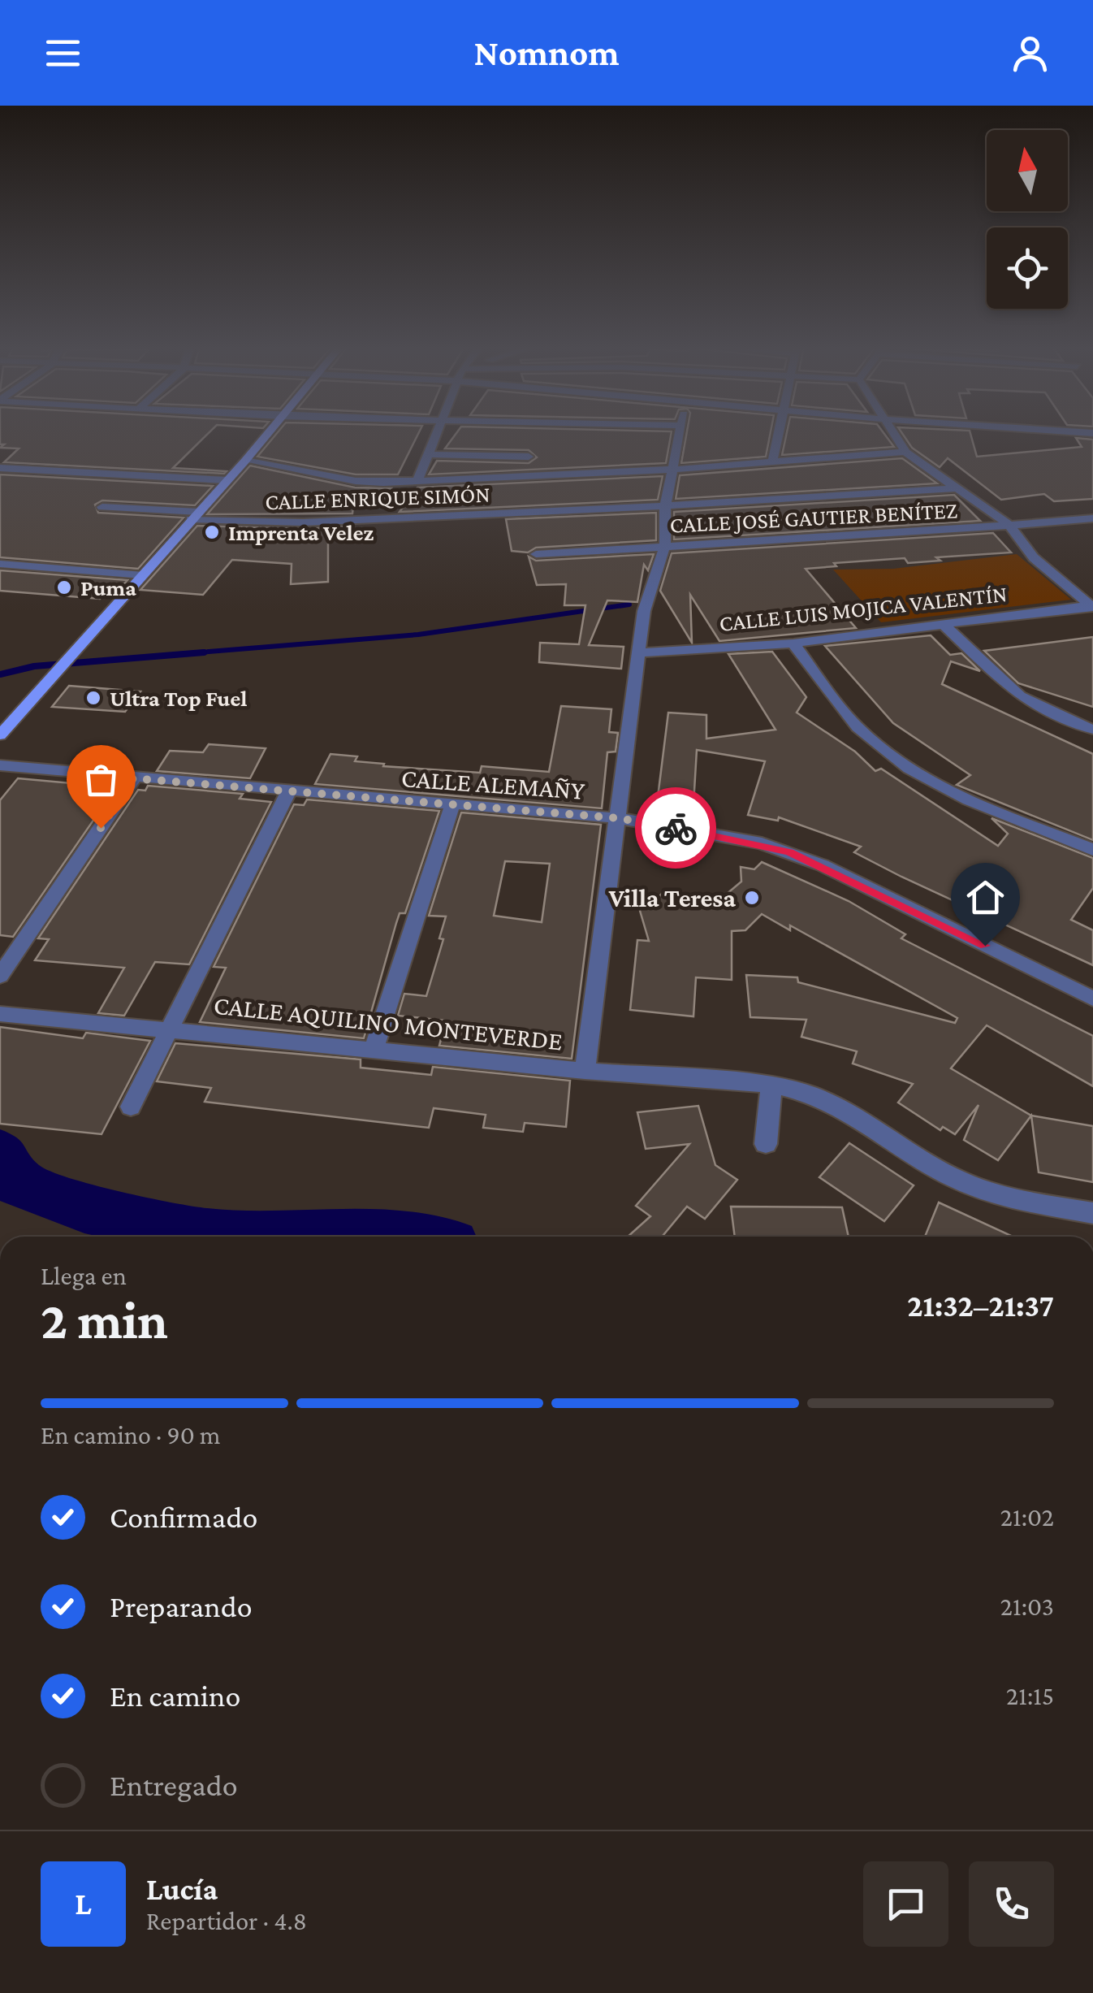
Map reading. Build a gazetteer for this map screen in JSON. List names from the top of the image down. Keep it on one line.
{"streets":{"street":["CALLE ENRIQUE SIMÓN","CALLE JOSÉ GAUTIER BENÍTEZ","CALLE LUIS MOJICA VALENTÍN","CALLE ALEMAÑY","CALLE AQUILINO MONTEVERDE"]},"places":["Imprenta Velez","Puma","Ultra Top Fuel","Villa Teresa"],"north":"top","page":{"header":"Nomnom","heading":["2 min","Llega en","21:32–21:37"],"panel":["Lucía","Repartidor · 4.8"],"bar":"En camino · 90 m","list":[["Confirmado","21:02"],["Preparando","21:03"],["En camino","21:15"],"Entregado"],"round":"L"}}
